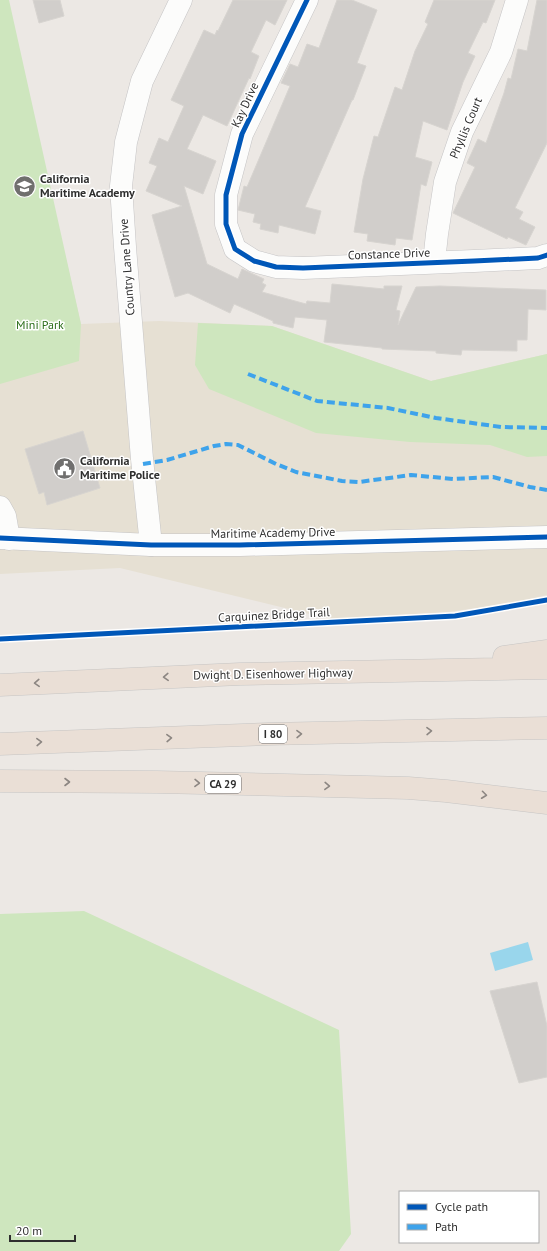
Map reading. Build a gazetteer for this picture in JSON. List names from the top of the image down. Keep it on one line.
{"streets":{"highway":["Dwight D. Eisenhower Highway","I 80","CA 29"],"street":["Kay Drive","Phyllis Court","Constance Drive","Country Lane Drive","Maritime Academy Drive"],"cycle path":["Carquinez Bridge Trail"]},"crossings":[["Kay Drive","Constance Drive"],["Phyllis Court","Constance Drive"],["Country Lane Drive","Maritime Academy Drive"]],"parks":["Mini Park"],"places":{"school or university":["California Maritime Academy"],"public building":["California Maritime Police"]},"legend":["Cycle path","Path"],"scale_bar":"20 m"}
